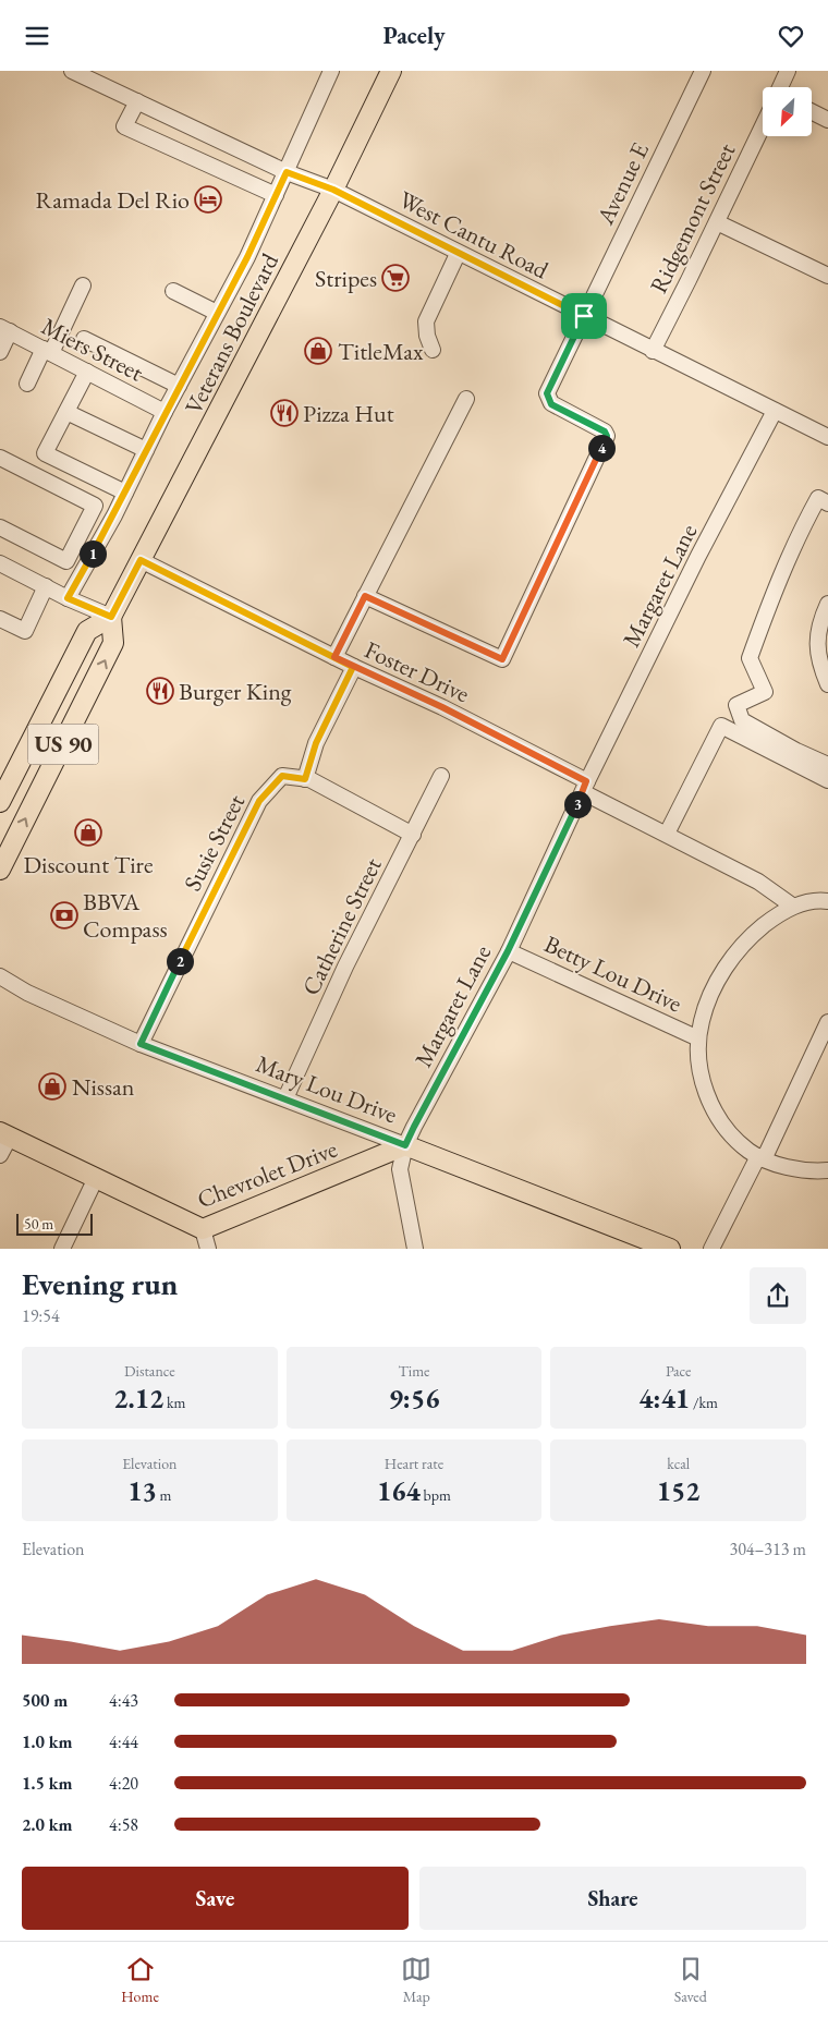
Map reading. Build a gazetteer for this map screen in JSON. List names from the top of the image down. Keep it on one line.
{"streets":{"main road":["Veterans Boulevard","US 90","Mary Lou Drive","Chevrolet Drive"],"street":["Avenue E","Ridgemont Street","West Cantu Road","Miers Street","Margaret Lane","Foster Drive","Susie Street","Catherine Street","Betty Lou Drive"]},"crossings":[["Avenue E","West Cantu Road"],["Ridgemont Street","West Cantu Road"],["West Cantu Road","Veterans Boulevard"],["West Cantu Road","Margaret Lane"],["Veterans Boulevard","Foster Drive"],["Veterans Boulevard","US 90"],["Margaret Lane","Foster Drive"],["Margaret Lane","Betty Lou Drive"],["Margaret Lane","Mary Lou Drive"],["Margaret Lane","Chevrolet Drive"],["Susie Street","Mary Lou Drive"],["Catherine Street","Mary Lou Drive"],["Mary Lou Drive","Chevrolet Drive"]],"places":{"hotel":["Ramada Del Rio"],"supermarket":["Stripes"],"shop":["TitleMax","Discount Tire","Nissan"],"restaurant":["Pizza Hut","Burger King"],"bank":["BBVA Compass"]},"scale_bar":"50 m","north":"bottom left","page":{"header":"Pacely","pins":["4","1","3","2"],"scale":"50 m","heading":["Evening run","19:54"],"stats":[["Distance","2.12 km"],["Time","9:56"],["Pace","4:41 /km"],["Elevation","13 m"],["Heart rate","164 bpm"],["kcal","152"]],"chart":["Elevation","304–313 m"],"list":[{"name":"500 m","note":"4:43"},{"name":"1.0 km","note":"4:44"},{"name":"1.5 km","note":"4:20"},{"name":"2.0 km","note":"4:58"}],"buttons":["Save","Share"],"tabs":["Home","Map","Saved"]}}
